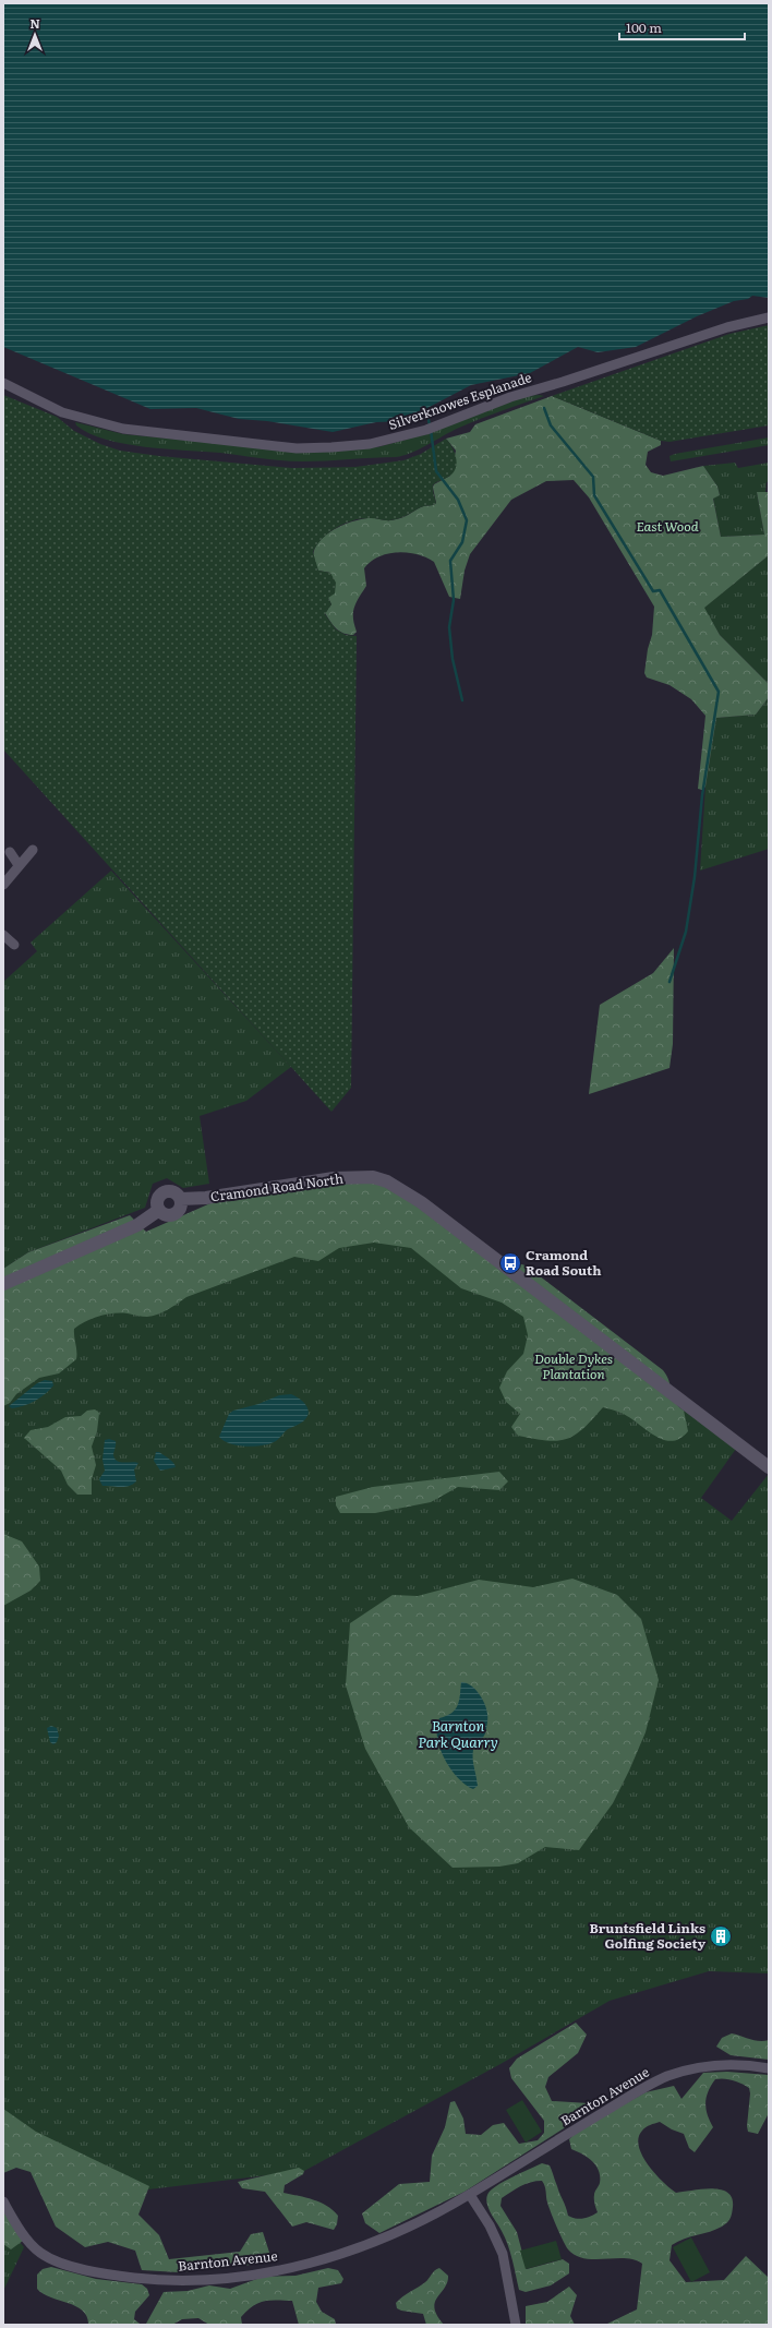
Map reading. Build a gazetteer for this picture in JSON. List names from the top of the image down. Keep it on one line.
{"streets":{"street":["Silverknowes Esplanade","Cramond Road North","Barnton Avenue"]},"water":["Barnton Park Quarry"],"parks":["East Wood","Double Dykes Plantation"],"places":{"bus stop":["Cramond Road South"],"building":["Bruntsfield Links Golfing Society"]},"scale_bar":"100 m","north":"top"}
